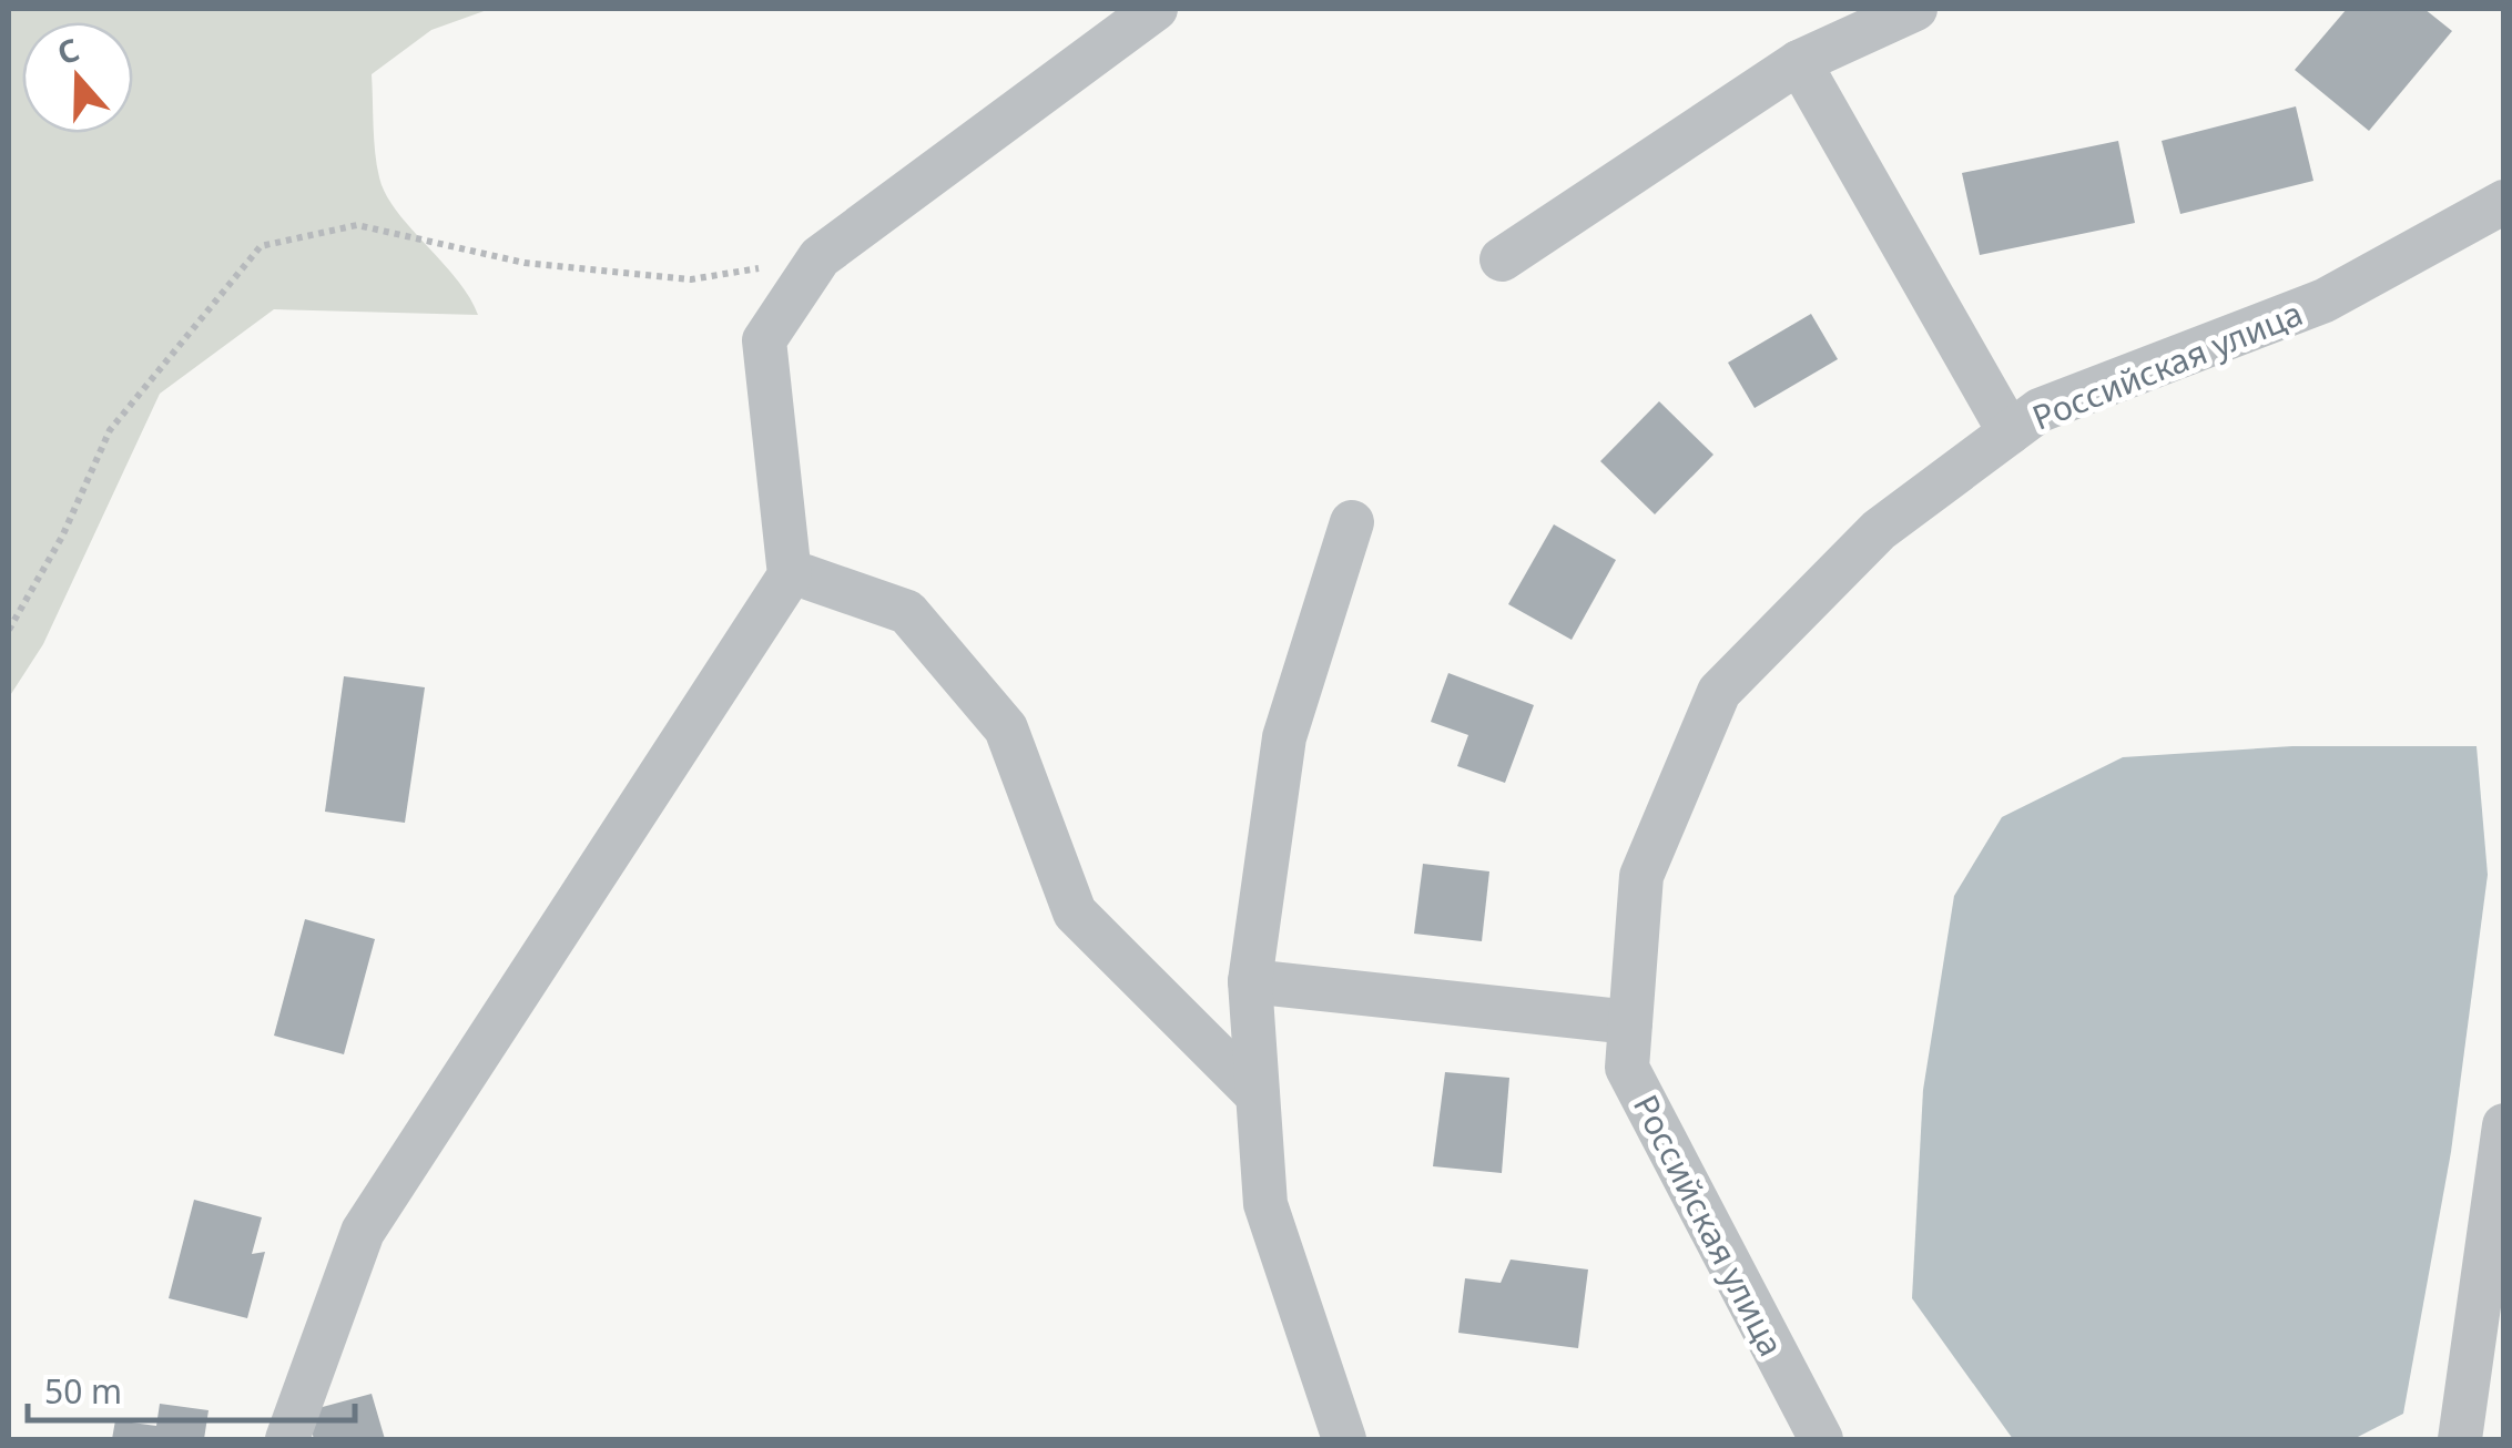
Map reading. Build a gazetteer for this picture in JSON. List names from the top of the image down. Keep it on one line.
{"streets":{"street":["Российская улица"]},"scale_bar":"50 m","north":"top"}
